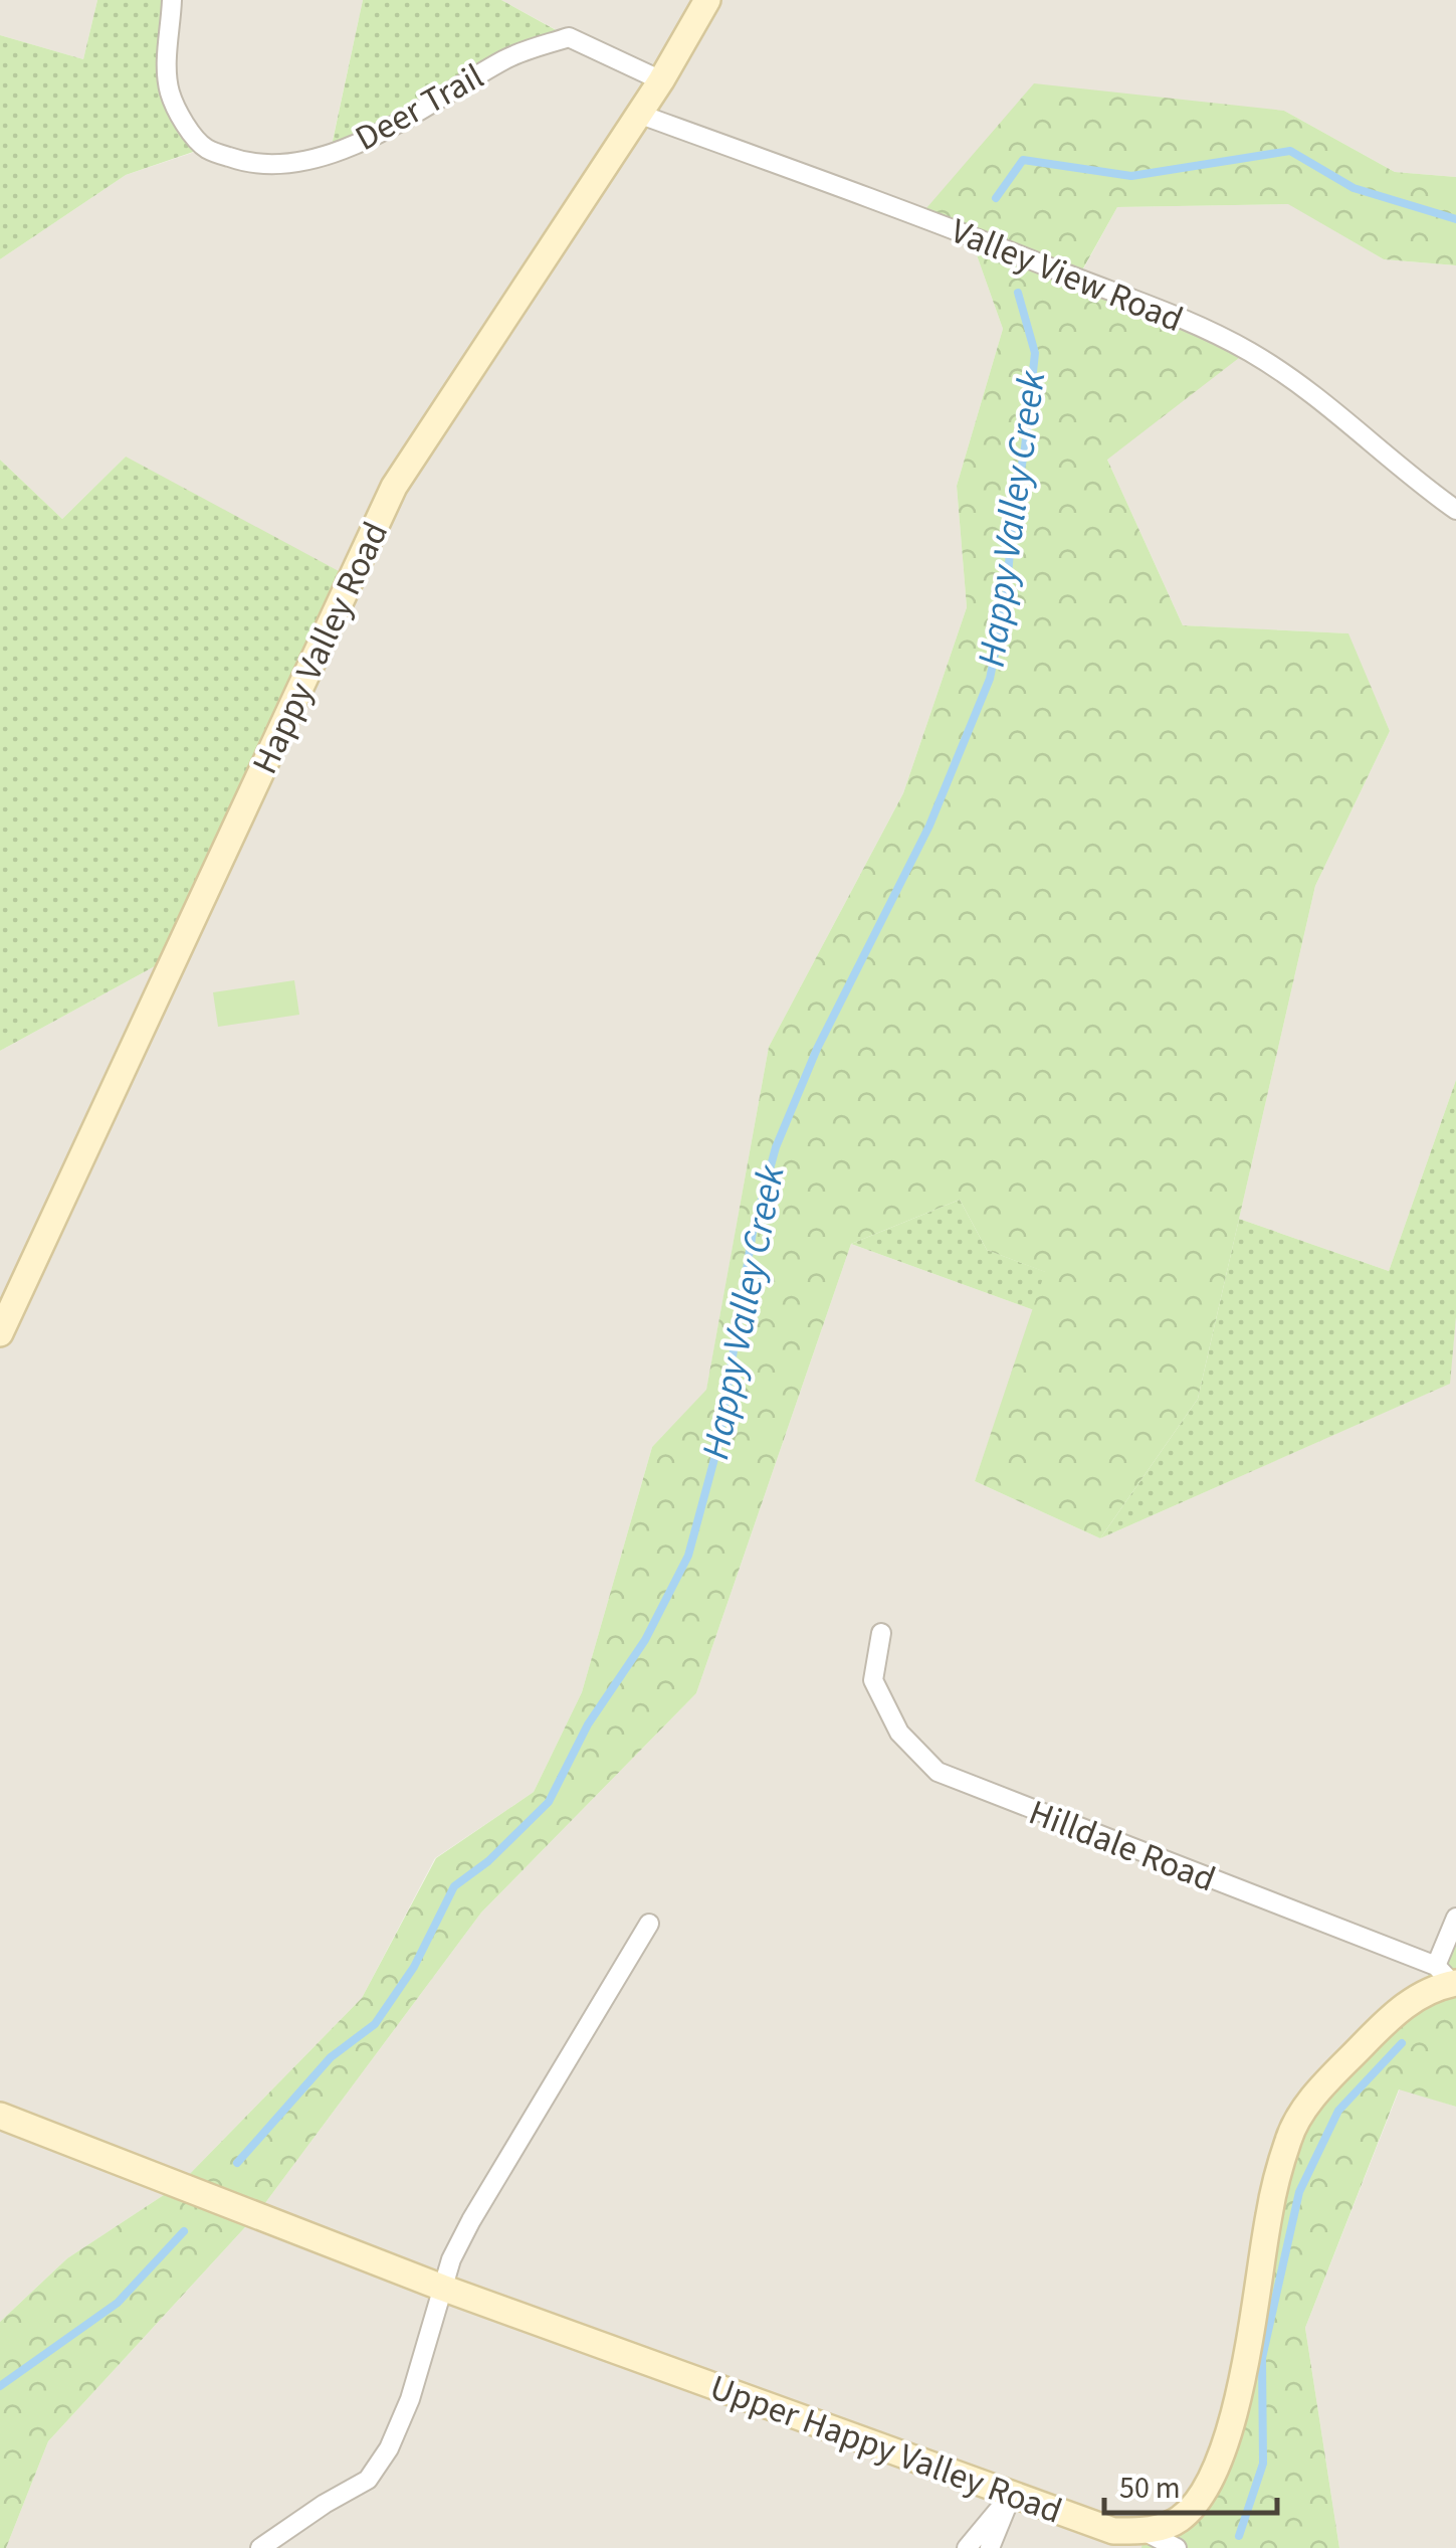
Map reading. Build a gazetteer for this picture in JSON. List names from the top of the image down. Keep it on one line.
{"streets":{"street":["Deer Trail","Valley View Road","Happy Valley Road","Hilldale Road","Upper Happy Valley Road"]},"crossings":[["Deer Trail","Happy Valley Road"],["Valley View Road","Happy Valley Road"]],"water":["Happy Valley Creek"],"scale_bar":"50 m"}
